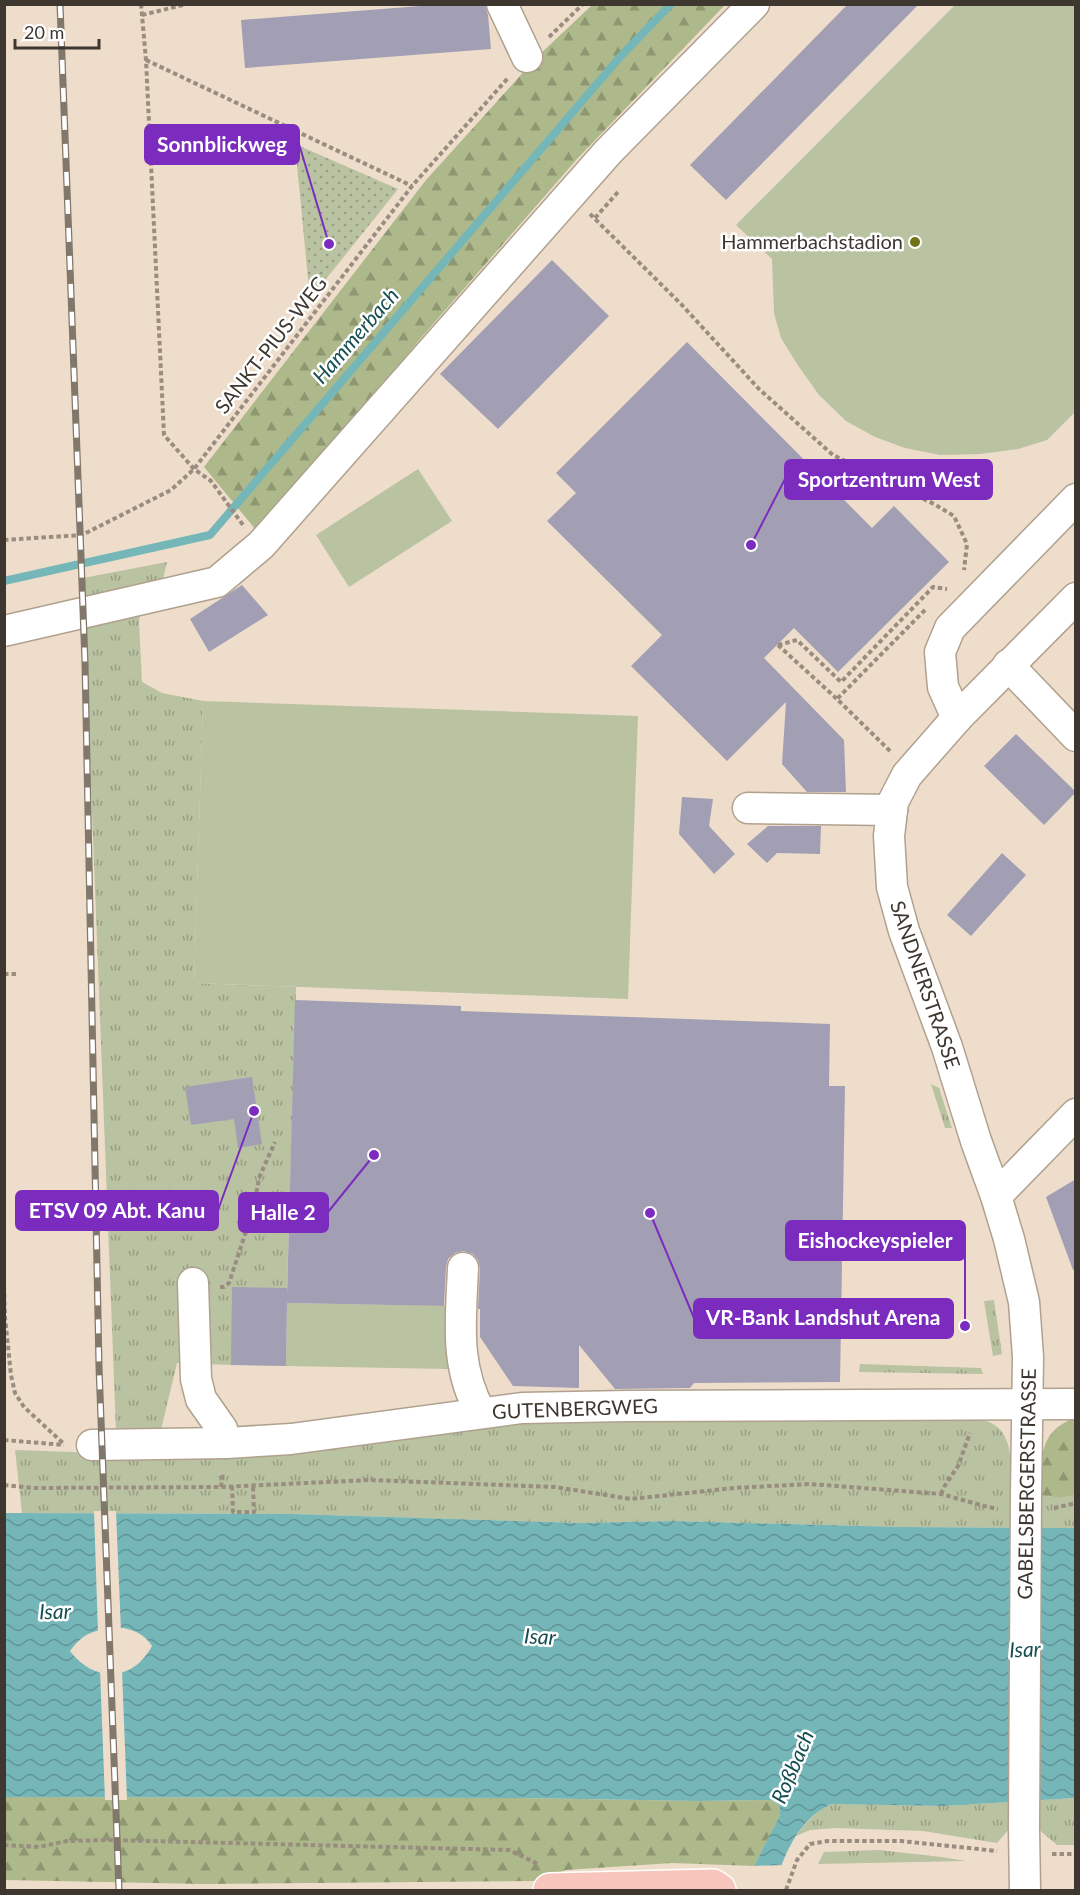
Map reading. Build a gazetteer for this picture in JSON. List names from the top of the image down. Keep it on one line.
{"streets":{"street":["SANDNERSTRASSE","GUTENBERGWEG","GABELSBERGERSTRASSE"],"path":["SANKT-PIUS-WEG"]},"crossings":[["SANDNERSTRASSE","GABELSBERGERSTRASSE"],["GUTENBERGWEG","GABELSBERGERSTRASSE"]],"water":["Hammerbach","Isar","Roßbach"],"places":["Hammerbachstadion","Sonnblickweg","Sportzentrum West","ETSV 09 Abt. Kanu","Halle 2","VR-Bank Landshut Arena","Eishockeyspieler"],"scale_bar":"20 m"}
